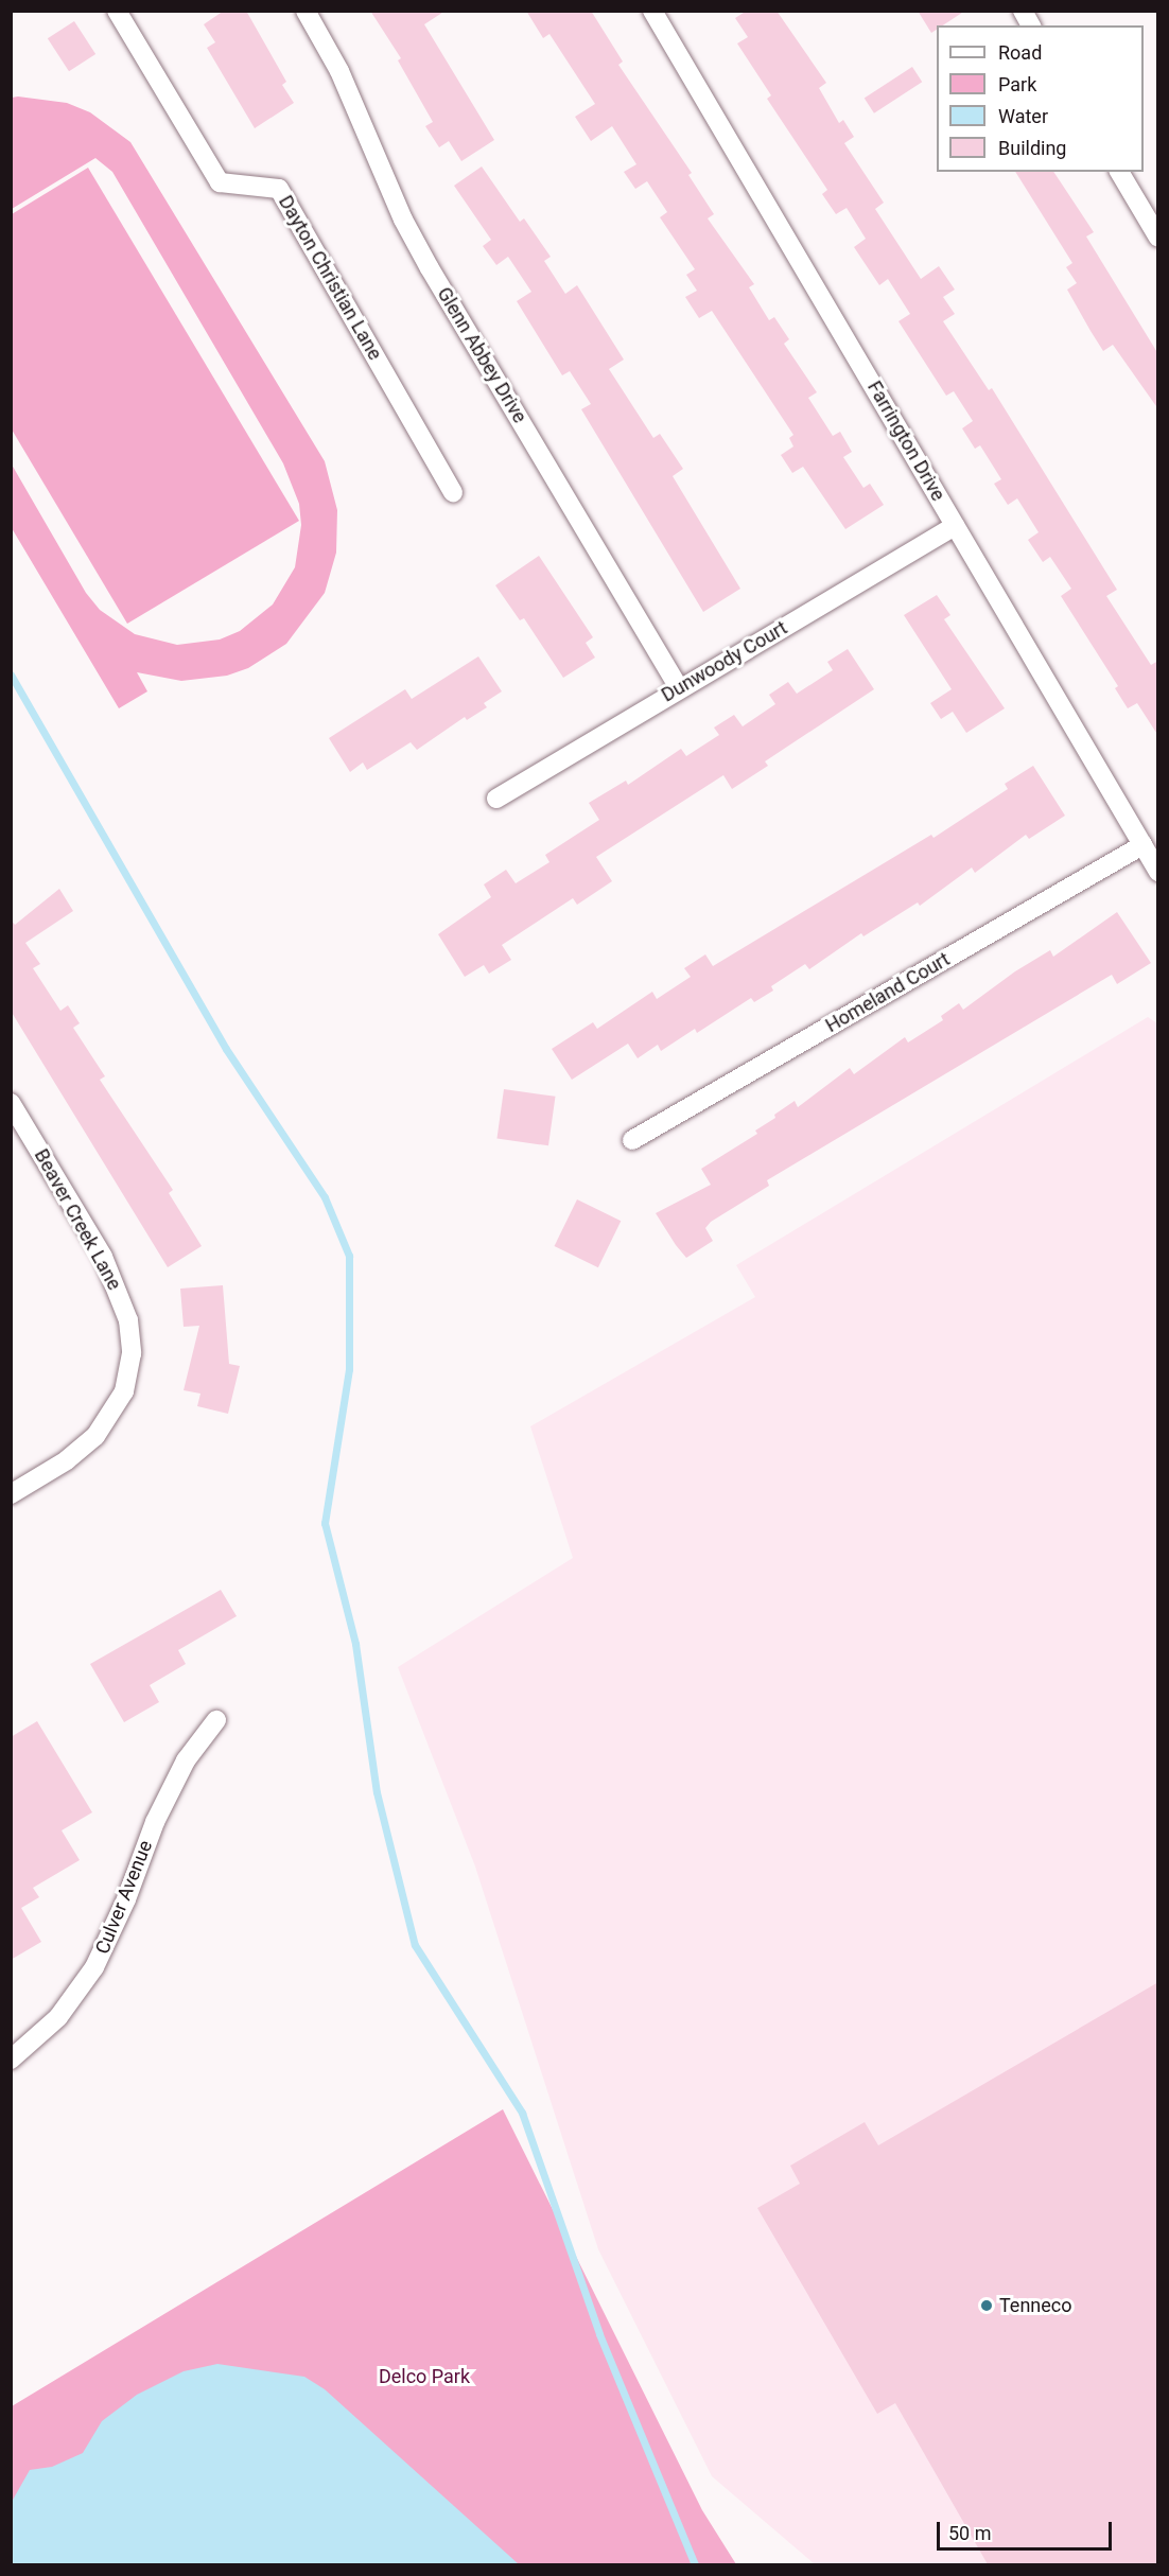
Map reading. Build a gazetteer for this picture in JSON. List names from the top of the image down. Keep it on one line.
{"streets":{"street":["Dayton Christian Lane","Glenn Abbey Drive","Farrington Drive","Dunwoody Court","Homeland Court","Beaver Creek Lane","Culver Avenue"]},"crossings":[["Glenn Abbey Drive","Dunwoody Court"],["Farrington Drive","Dunwoody Court"],["Farrington Drive","Homeland Court"]],"parks":["Delco Park"],"places":["Tenneco"],"legend":["Road","Park","Water","Building"],"scale_bar":"50 m"}
